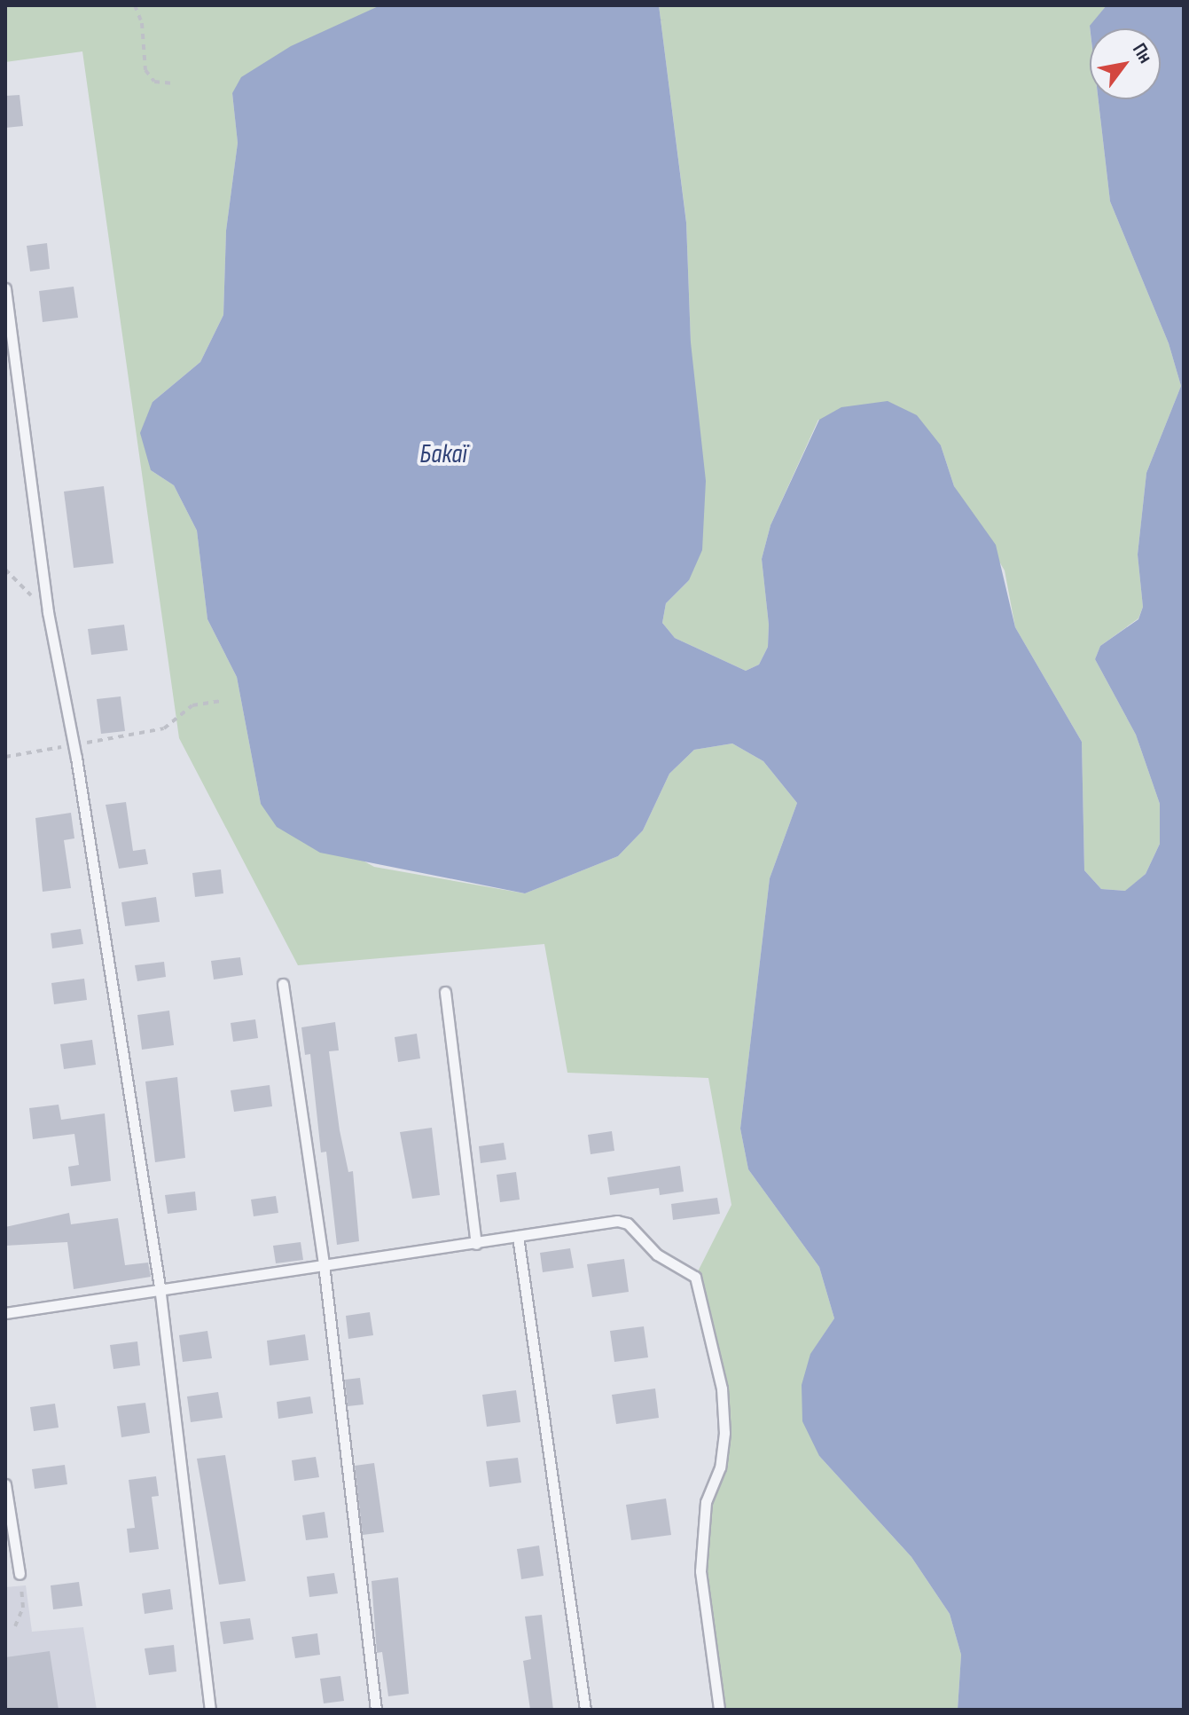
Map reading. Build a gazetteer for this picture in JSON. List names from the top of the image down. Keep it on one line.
{"water":["Бакаї"],"north":"top right"}
